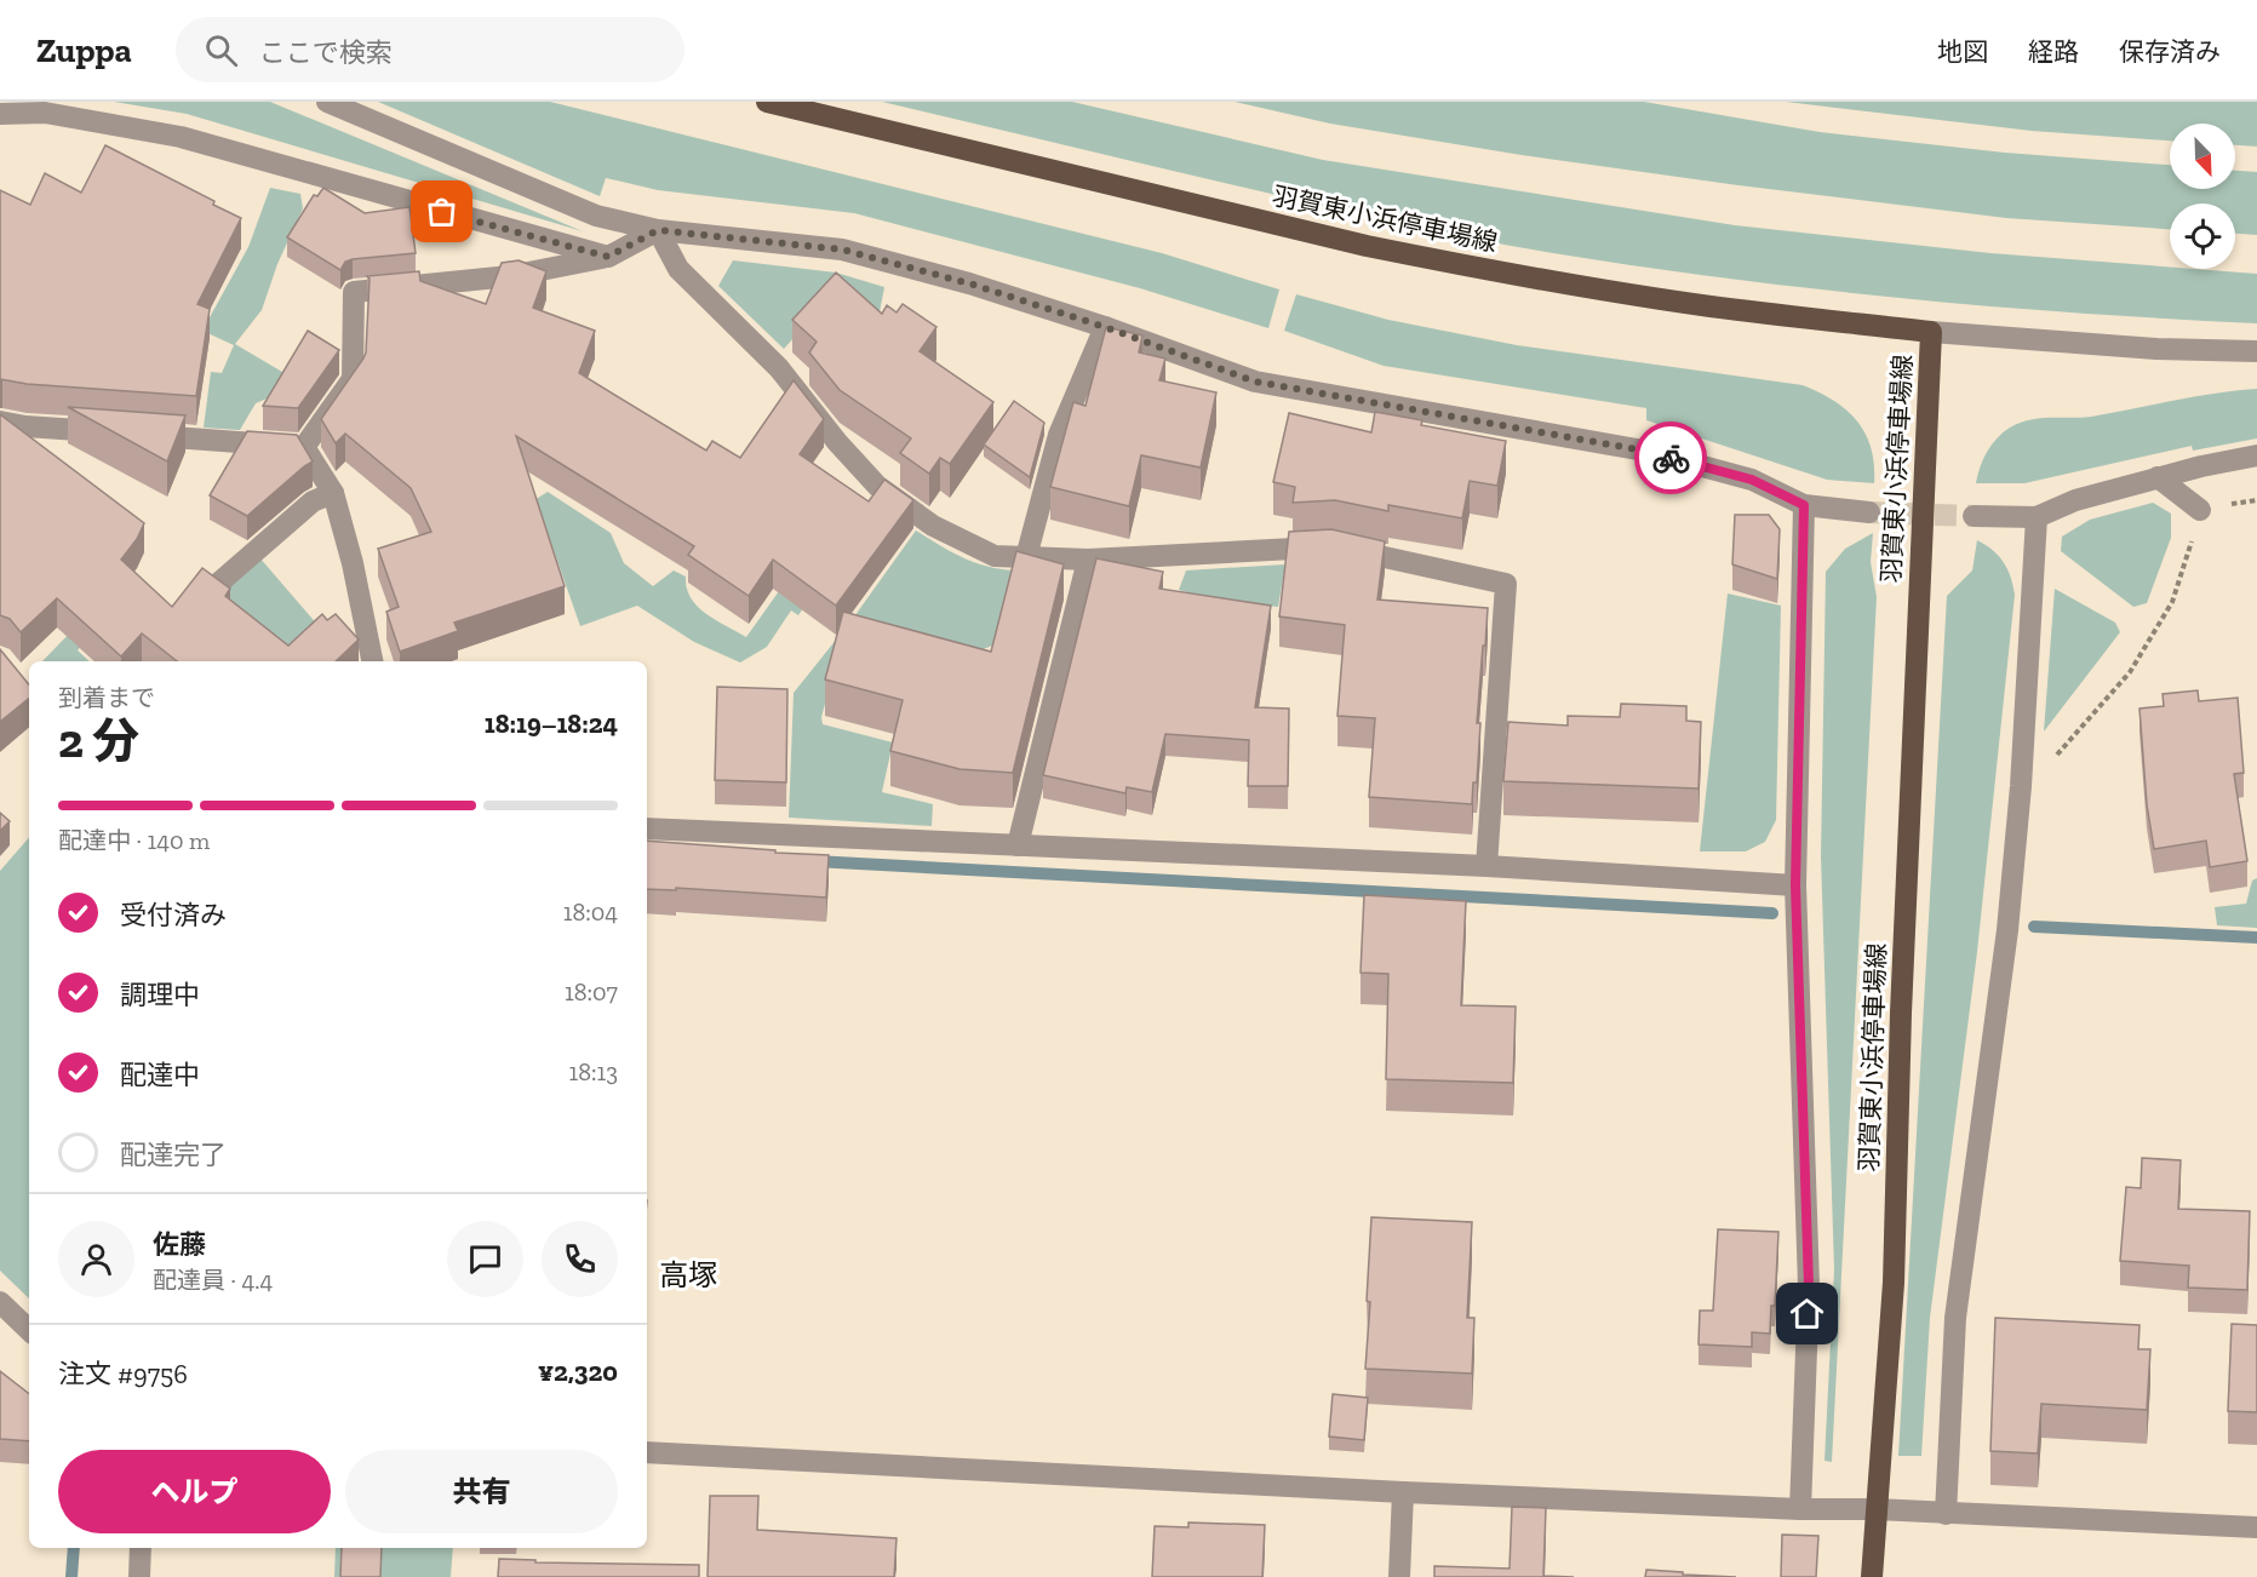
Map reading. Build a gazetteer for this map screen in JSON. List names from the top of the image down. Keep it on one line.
{"streets":{"main road":["羽賀東小浜停車場線"]},"districts":["高塚"],"north":"bottom right","page":{"header":"Zuppa","search":"ここで検索","nav":["地図","経路","保存済み"],"heading":["2 分","到着まで","18:19–18:24"],"panel":["佐藤","配達員 · 4.4","注文 #9756","¥2,320"],"bar":"配達中 · 140 m","list":[["受付済み","18:04"],["調理中","18:07"],["配達中","18:13"],"配達完了"],"buttons":["ヘルプ","共有"]}}
